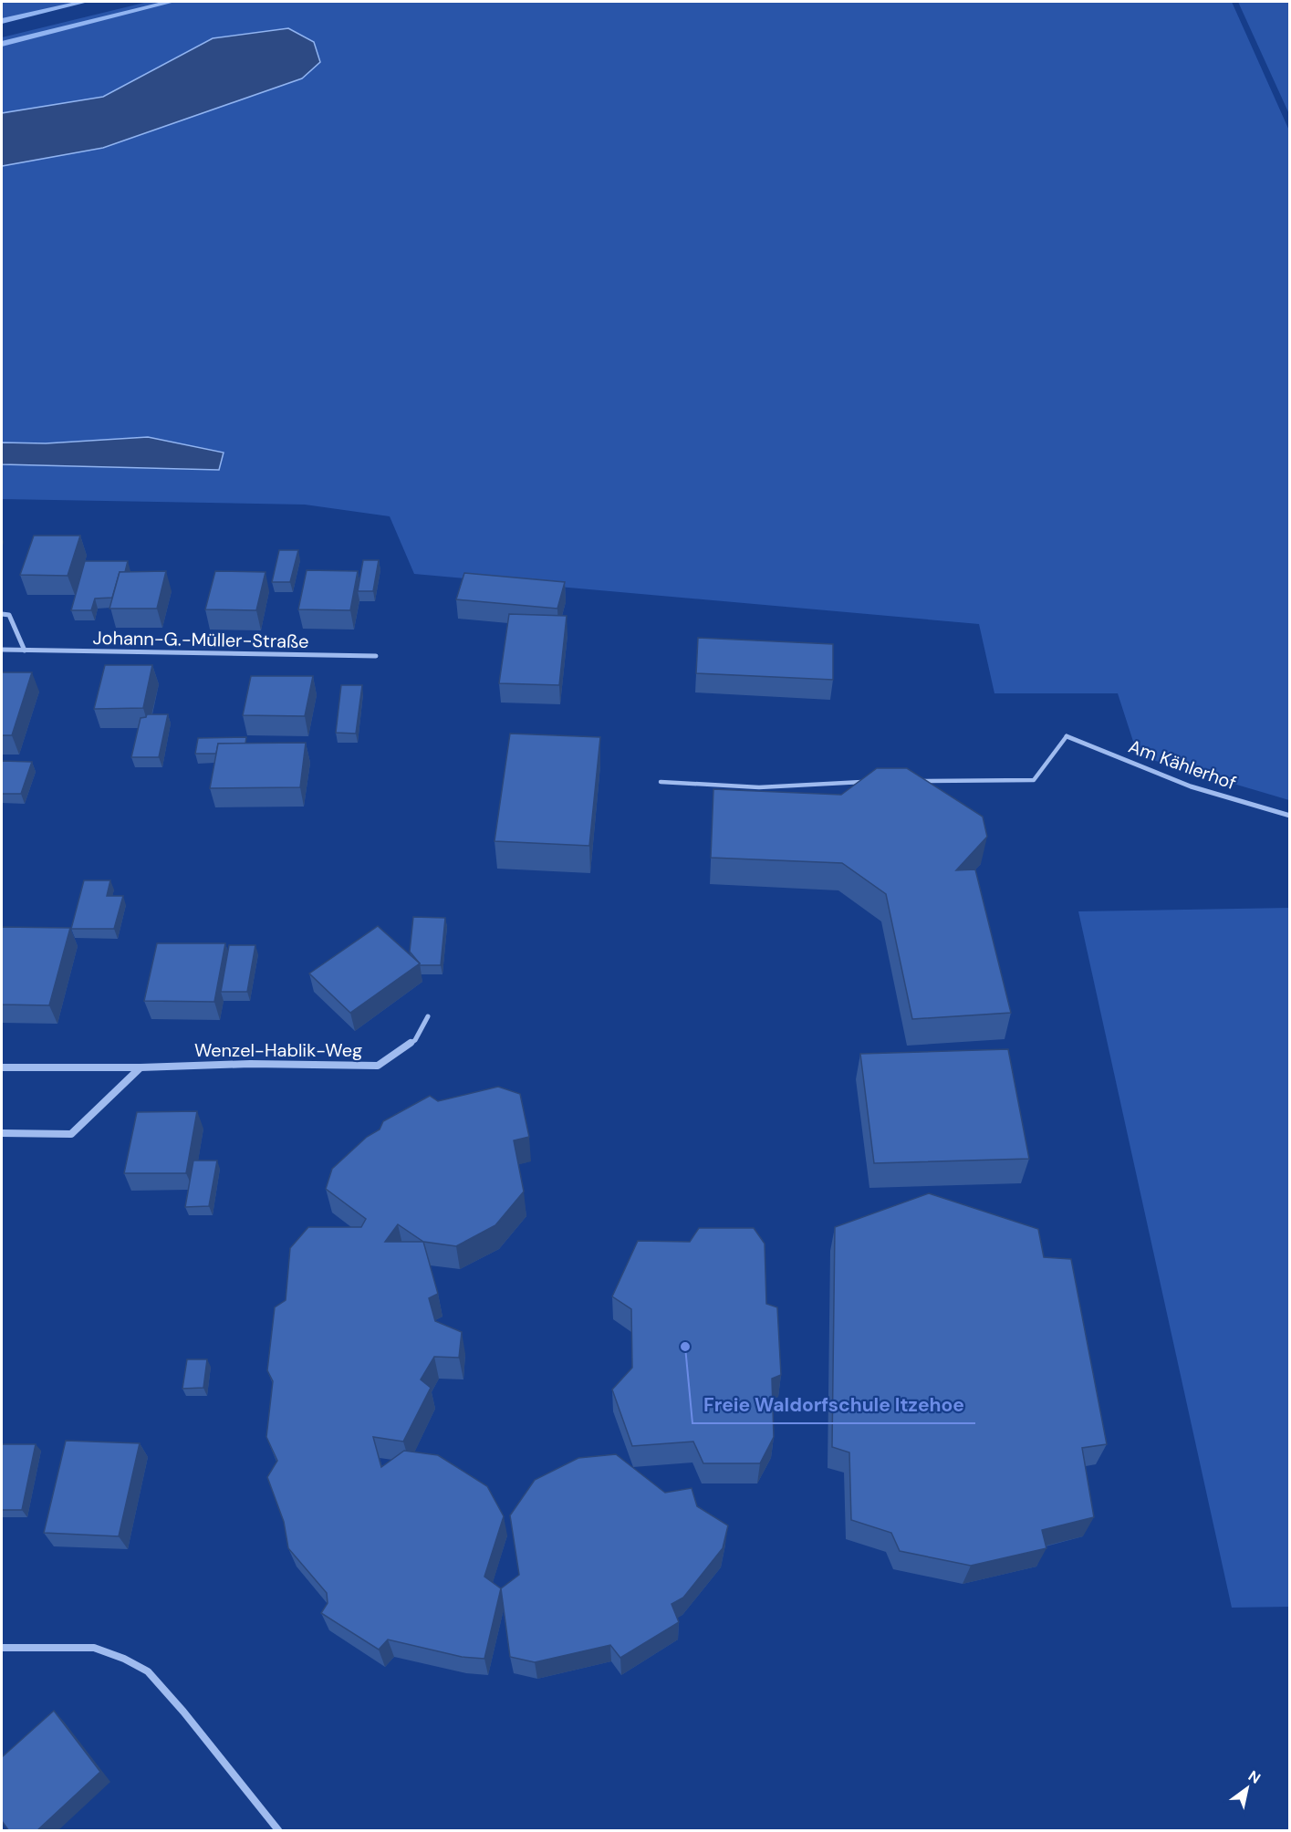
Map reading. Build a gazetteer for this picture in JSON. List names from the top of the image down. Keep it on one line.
{"streets":{"street":["Johann-G.-Müller-Straße","Am Kählerhof","Wenzel-Hablik-Weg"]},"places":["Freie Waldorfschule Itzehoe"],"north":"top right"}
